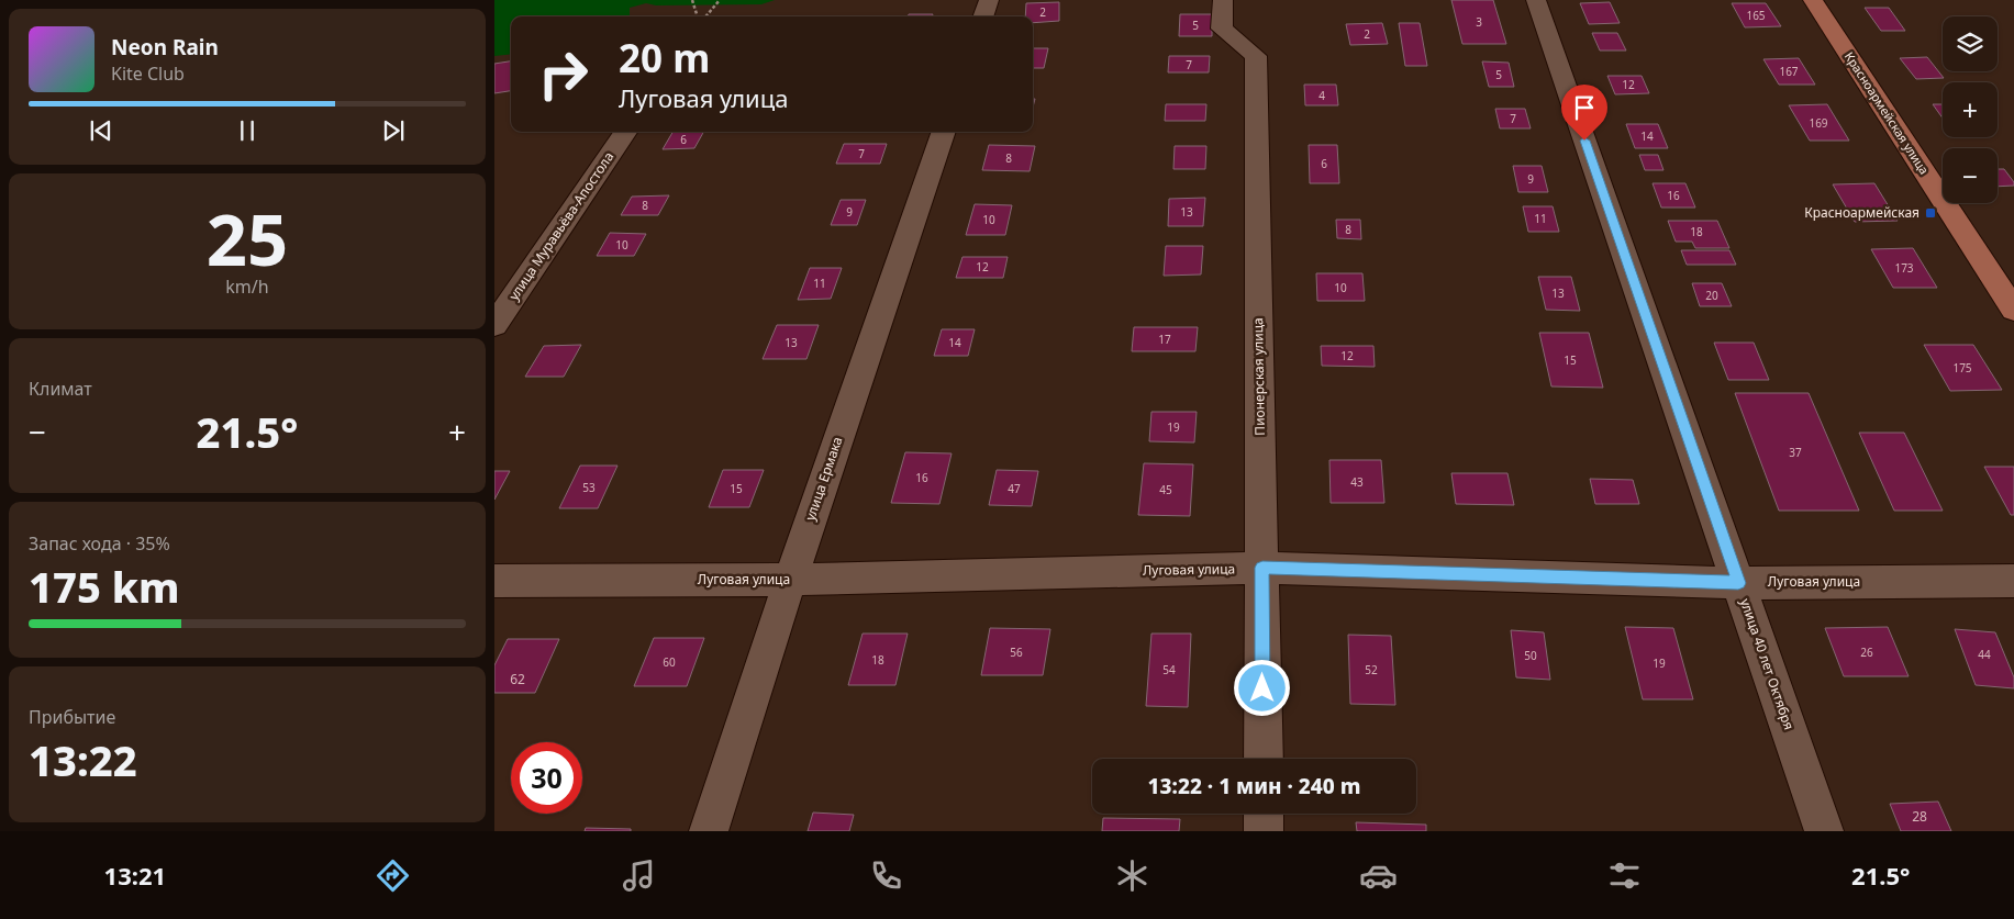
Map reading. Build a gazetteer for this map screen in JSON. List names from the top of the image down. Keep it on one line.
{"streets":{"main road":["Красноармейская улица"],"street":["улица Муравьёва-Апостола","Пионерская улица","улица Ермака","Луговая улица","улица 40 лет Октября"]},"crossings":[["Пионерская улица","Луговая улица"],["улица Ермака","Луговая улица"],["Луговая улица","улица 40 лет Октября"]],"places":{"transit":["Красноармейская"]},"house_numbers":["2","165","3","5","2","7","167","5","12","4","7","169","14","6","7","8","6","9","16","8","9","13","11","10","8","18","10","12","173","11","10","13","20","17","13","14","12","15","175","19","37","16","43","53","15","47","45","56","26","44","50","18","60","19","54","52","62","28"],"page":{"map_buttons":["+","−"],"turn":["20 m","Луговая улица"],"song":["Neon Rain","Kite Club"],"tile":[["25","km/h"],"Климат",["Запас хода · 35%","175 km"],["Прибытие","13:22"]],"heat":["−","21.5°","+"],"limit":"30","trip":"13:22 · 1 мин · 240 m","tabs":["13:21","21.5°"]}}
